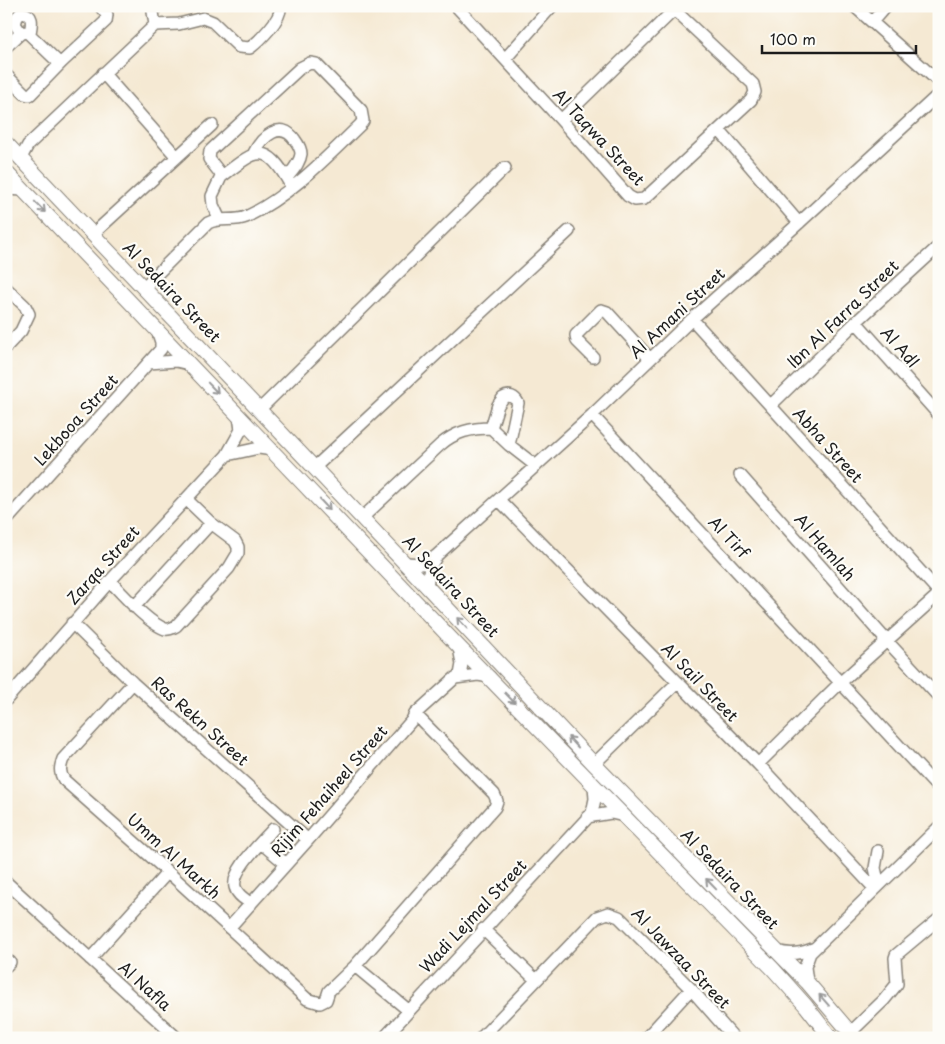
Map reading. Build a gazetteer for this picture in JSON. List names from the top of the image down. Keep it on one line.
{"streets":{"main road":["Al Sedaira Street"],"street":["Al Taqwa Street","Al Amani Street","Ibn Al Farra Street","Al Adl","Lekbooa Street","Abha Street","Al Tirf","Al Hamlah","Zarqa Street","Al Sail Street","Ras Rekn Street","Rijim Fehaiheel Street","Umm Al Markh","Wadi Lejmal Street","Al Jawzaa Street","Al Nafla"]},"crossings":[["Al Sedaira Street","Al Amani Street"],["Al Sedaira Street","Lekbooa Street"],["Al Sedaira Street","Zarqa Street"],["Al Sedaira Street","Wadi Lejmal Street"],["Al Amani Street","Abha Street"],["Al Amani Street","Al Tirf"],["Al Amani Street","Al Sail Street"],["Ibn Al Farra Street","Al Adl"],["Ibn Al Farra Street","Abha Street"],["Zarqa Street","Ras Rekn Street"],["Ras Rekn Street","Rijim Fehaiheel Street"],["Ras Rekn Street","Umm Al Markh"],["Rijim Fehaiheel Street","Umm Al Markh"]],"scale_bar":"100 m"}
